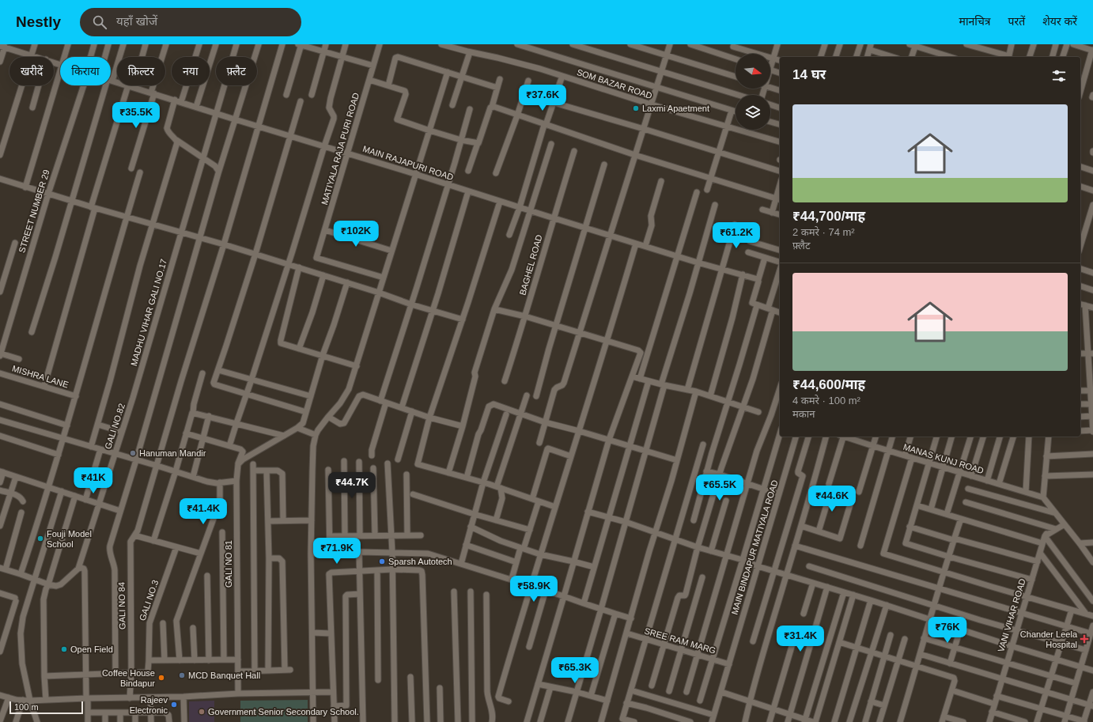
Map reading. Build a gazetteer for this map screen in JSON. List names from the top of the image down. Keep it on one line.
{"streets":{"street":["SOM BAZAR ROAD","MATIYALA RAJA PURI ROAD","MAIN RAJAPURI ROAD","STREET NUMBER 29","BAGHEL ROAD","MADHU VIHAR GALI NO.17","MISHRA LANE","GALI NO.82","MANAS KUNJ ROAD","MAIN BINDAPUR MATIYALA ROAD","GALI NO 81","GALI NO.3","GALI NO 84","VANI VIHAR ROAD","SREE RAM MARG"]},"crossings":[["MATIYALA RAJA PURI ROAD","MAIN RAJAPURI ROAD"],["MAIN RAJAPURI ROAD","BAGHEL ROAD"],["MAIN RAJAPURI ROAD","MADHU VIHAR GALI NO.17"],["MAIN RAJAPURI ROAD","GALI NO 84"],["MADHU VIHAR GALI NO.17","GALI NO.82"],["MAIN BINDAPUR MATIYALA ROAD","SREE RAM MARG"]],"places":{"other":["Laxmi Apaetment","Hanuman Mandir","Fouji Model School","Sparsh Autotech","Open Field","MCD Banquet Hall","Coffee House Bindapur","Rajeev Electronic","Government Senior Secondary School."],"health":["Chander Leela Hospital"]},"scale_bar":"100 m","north":"right","page":{"header":"Nestly","search":"यहाँ खोजें","nav":["मानचित्र","परतें","शेयर करें"],"chip":["खरीदें","किराया","फ़िल्टर","नया","फ़्लैट"],"heading":"14 घर","price":["₹37.6K","₹35.5K","₹102K","₹61.2K","₹41K","₹44.7K","₹65.5K","₹44.6K","₹41.4K","₹71.9K","₹58.9K","₹76K","₹31.4K","₹65.3K"],"list":[{"name":"₹44,700/माह","note":"2 कमरे · 74 m² · फ़्लैट"},{"name":"₹44,600/माह","note":"4 कमरे · 100 m² · मकान"}],"scale":"100 m"}}
